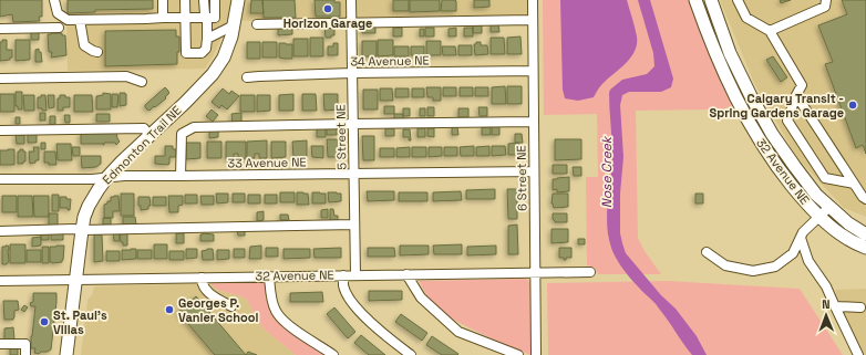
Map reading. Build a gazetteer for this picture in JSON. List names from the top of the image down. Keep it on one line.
{"streets":{"main road":["Edmonton Trail NE","32 Avenue NE"],"street":["34 Avenue NE","5 Street NE","33 Avenue NE","6 Street NE"]},"crossings":[["34 Avenue NE","5 Street NE"],["34 Avenue NE","6 Street NE"],["5 Street NE","33 Avenue NE"],["5 Street NE","32 Avenue NE"],["Edmonton Trail NE","33 Avenue NE"],["Edmonton Trail NE","32 Avenue NE"],["33 Avenue NE","6 Street NE"],["32 Avenue NE","6 Street NE"]],"water":["Nose Creek"],"places":["Horizon Garage","Calgary Transit - Spring Gardens Garage","Georges P. Vanier School","St. Paul's Villas"],"north":"top"}
